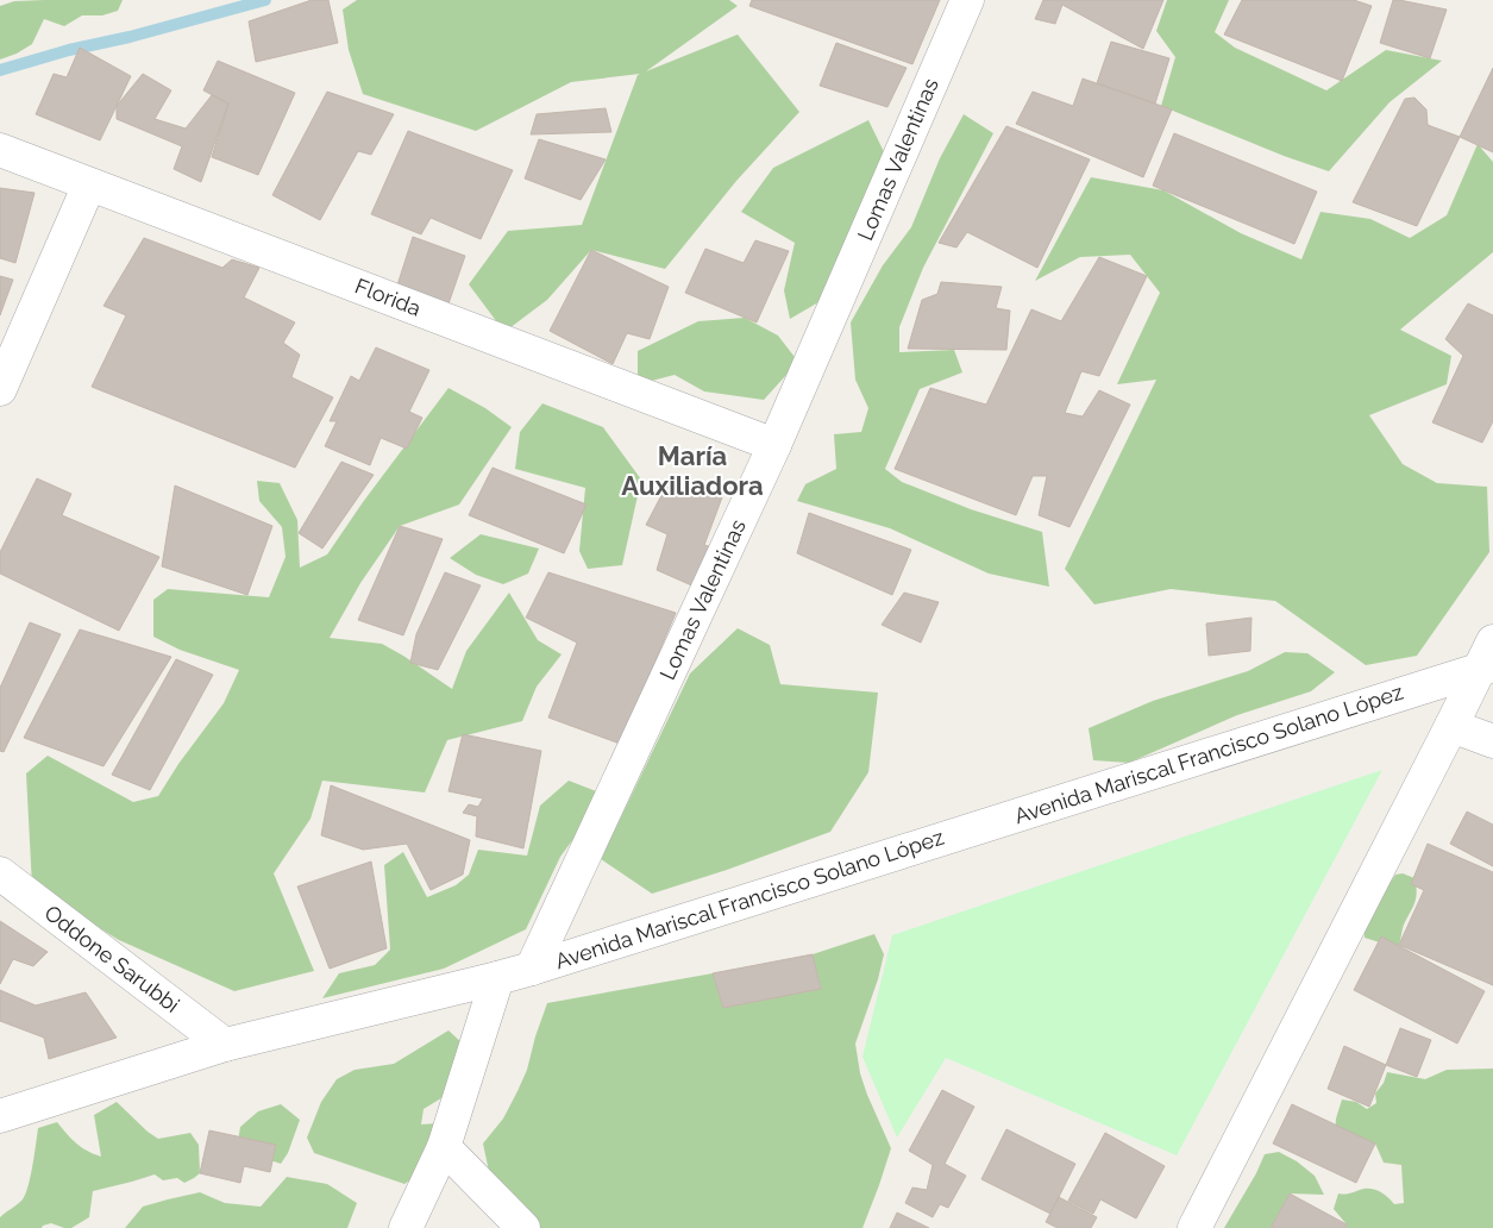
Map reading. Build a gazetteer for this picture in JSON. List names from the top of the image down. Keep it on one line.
{"streets":{"street":["Lomas Valentinas","Florida","Avenida Mariscal Francisco Solano López","Oddone Sarubbi"]},"crossings":[["Lomas Valentinas","Florida"],["Lomas Valentinas","Avenida Mariscal Francisco Solano López"],["Avenida Mariscal Francisco Solano López","Oddone Sarubbi"]],"districts":["María Auxiliadora"]}
